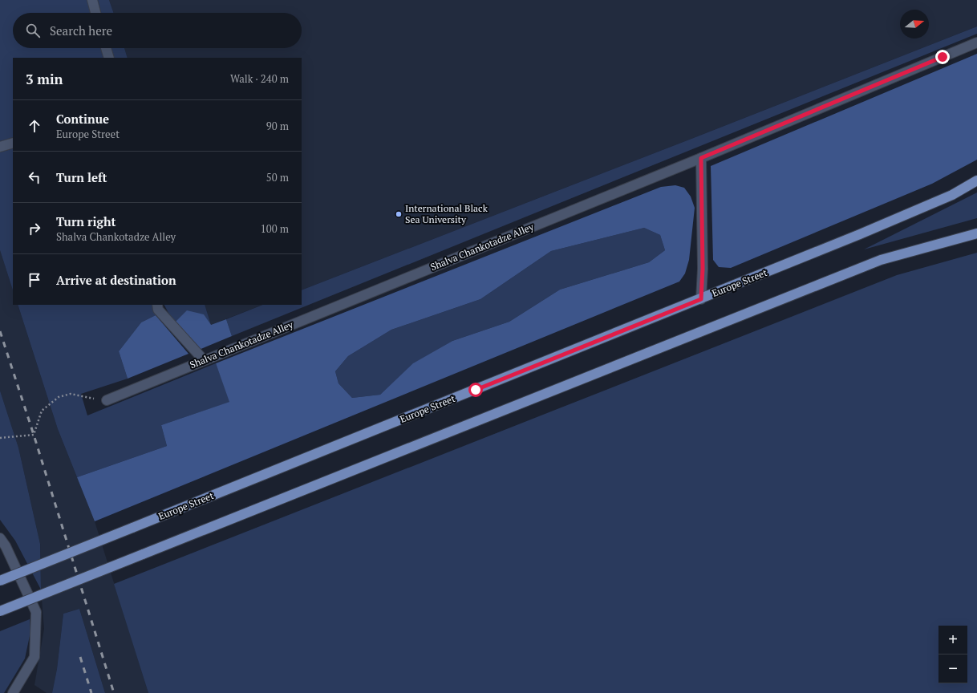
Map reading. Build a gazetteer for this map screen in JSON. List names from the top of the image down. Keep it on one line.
{"streets":{"main road":["Europe Street"],"street":["Shalva Chankotadze Alley"]},"places":["International Black Sea University"],"north":"right","page":{"search":"Search here","heading":["3 min","Walk · 240 m"],"list":[["Continue","Europe Street","90 m"],["Turn left","50 m"],["Turn right","Shalva Chankotadze Alley","100 m"],"Arrive at destination"],"map_buttons":["+","−"]}}
